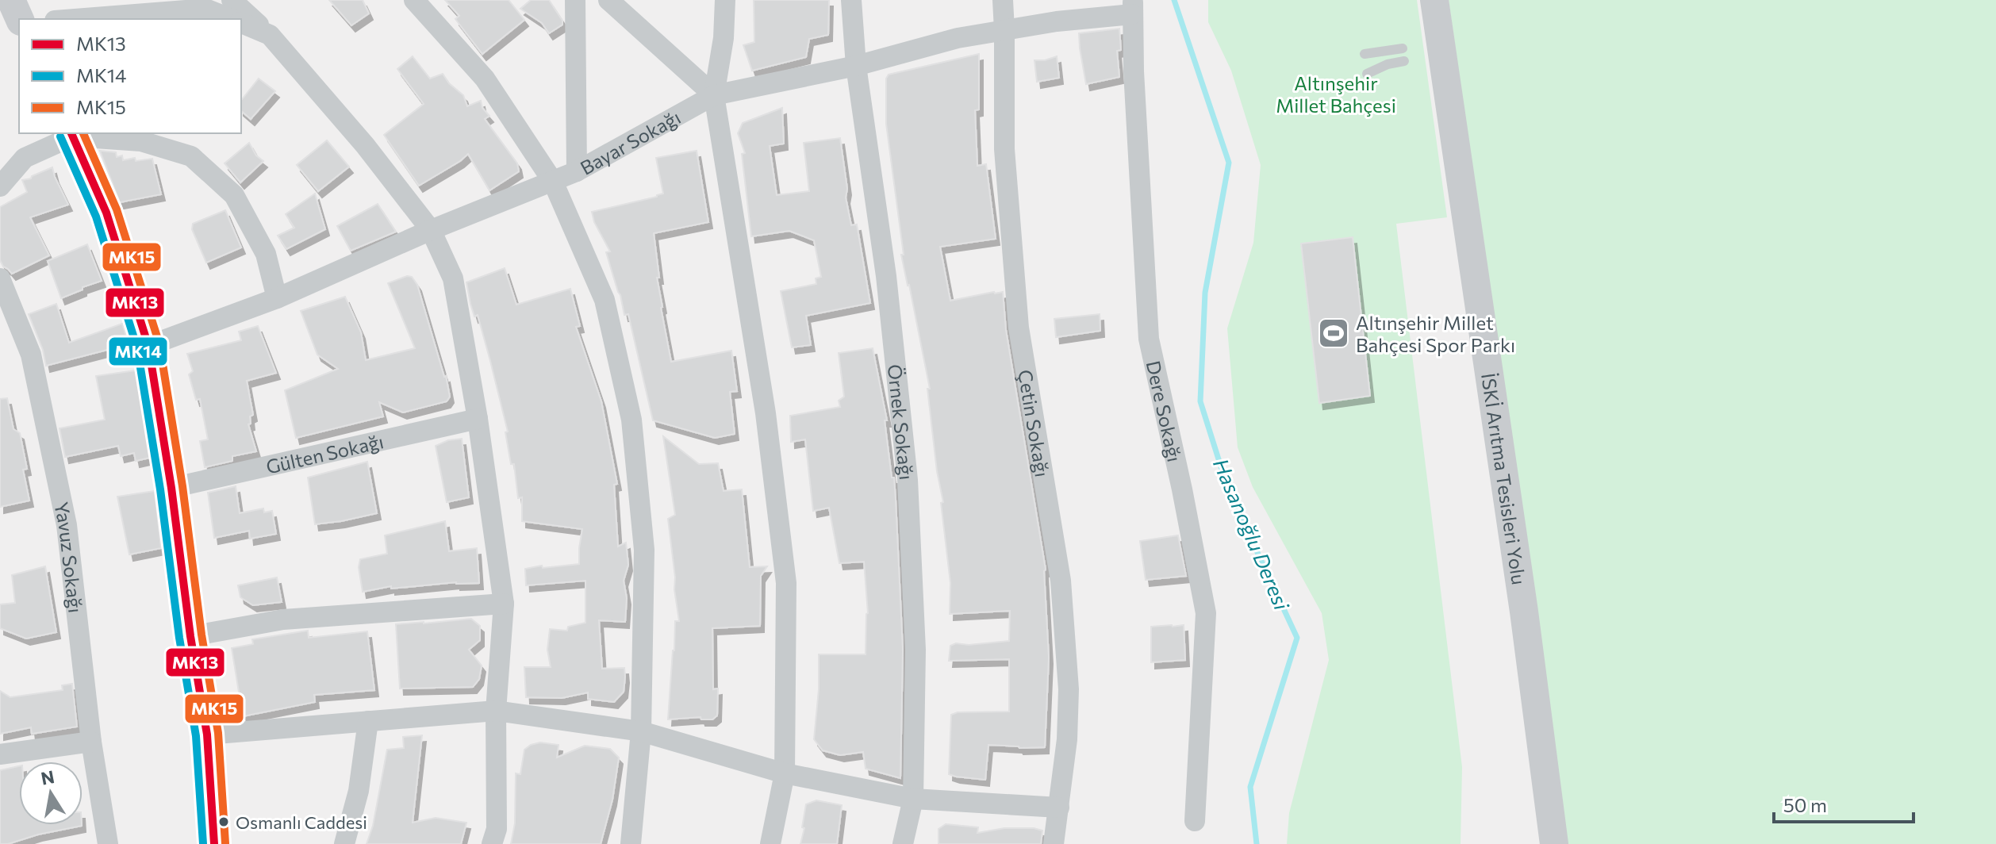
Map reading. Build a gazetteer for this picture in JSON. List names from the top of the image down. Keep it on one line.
{"streets":{"main road":["İSKİ Arıtma Tesisleri Yolu"],"street":["Bayar Sokağı","Dere Sokağı","Örnek Sokağı","Çetin Sokağı","Gülten Sokağı","Yavuz Sokağı"]},"crossings":[["Bayar Sokağı","Dere Sokağı"],["Bayar Sokağı","Örnek Sokağı"],["Bayar Sokağı","Çetin Sokağı"]],"water":["Hasanoğlu Deresi"],"parks":["Altınşehir Millet Bahçesi"],"places":{"sports":["Altınşehir Millet Bahçesi Spor Parkı"],"other":["Osmanlı Caddesi"]},"lines":["transit line MK13","transit line MK15","transit line MK14"],"legend":["MK13","MK14","MK15"],"scale_bar":"50 m","north":"top"}
